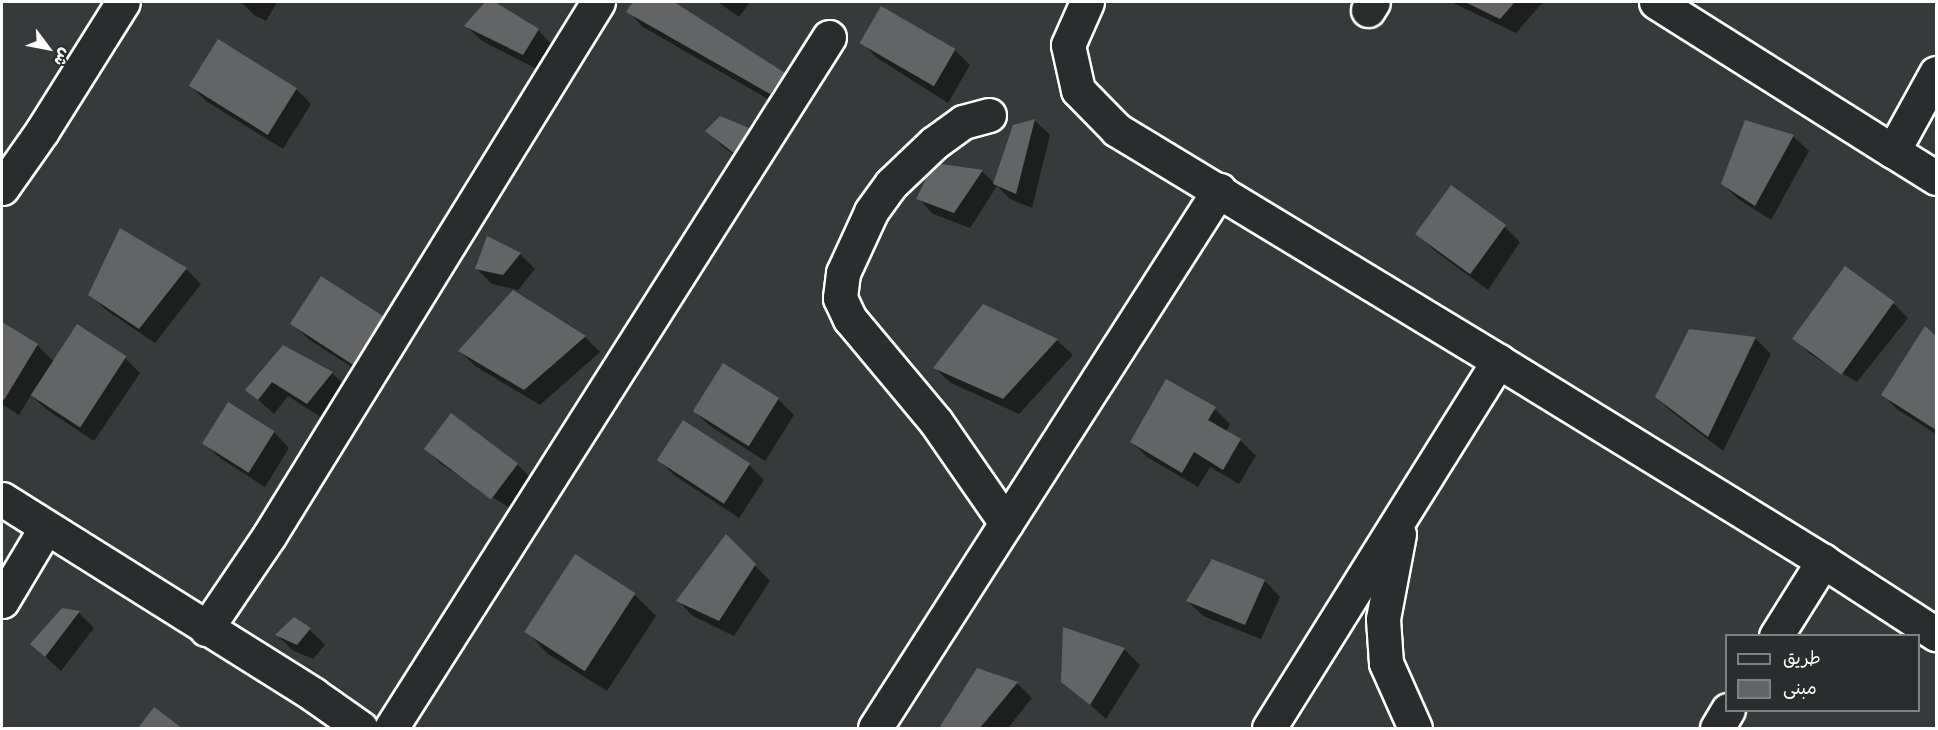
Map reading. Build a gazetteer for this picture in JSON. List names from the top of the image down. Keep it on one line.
{"legend":["طريق","مبنى"],"north":"bottom right"}
